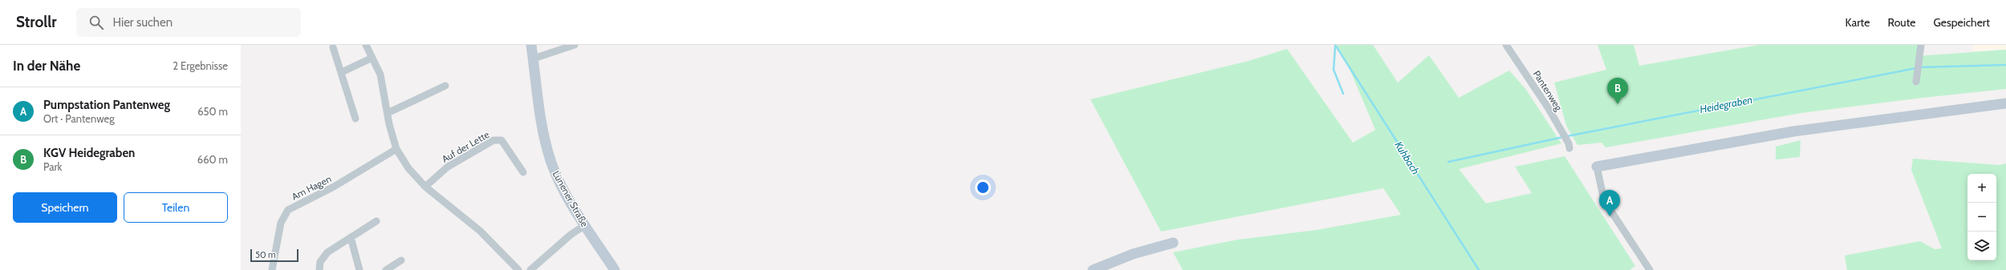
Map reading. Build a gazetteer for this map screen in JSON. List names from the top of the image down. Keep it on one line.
{"streets":{"main road":["Lünener Straße"],"street":["Pantenweg","Auf der Lette","Am Hagen"]},"water":["Heidegraben","Kuhbach"],"scale_bar":"50 m","page":{"header":"Strollr","search":"Hier suchen","nav":["Karte","Route","Gespeichert"],"heading":["In der Nähe","2 Ergebnisse"],"pins":["B","A"],"list":[{"mark":"A","name":"Pumpstation Pantenweg","note":"Ort · Pantenweg","value":"650 m"},{"mark":"B","name":"KGV Heidegraben","note":"Park","value":"660 m"}],"map_buttons":["+","−"],"buttons":["Speichern","Teilen"],"scale":"50 m"}}
